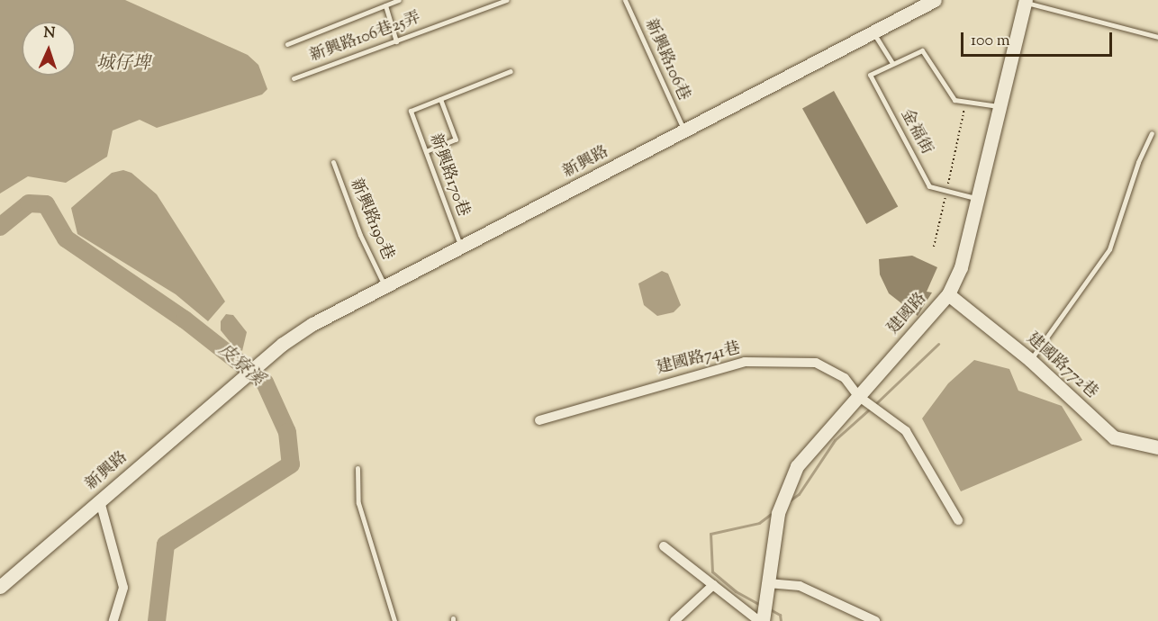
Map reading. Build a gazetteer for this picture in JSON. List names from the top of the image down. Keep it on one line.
{"streets":{"street":["新興路","建國路","建國路741巷","建國路772巷"],"lane":["新興路106巷25弄","新興路106巷","金福街","新興路170巷","新興路190巷"]},"crossings":[["新興路106巷","新興路"],["金福街","建國路"],["新興路","新興路170巷"],["新興路","新興路190巷"],["建國路","建國路741巷"],["建國路","建國路772巷"]],"water":["城仔埤","皮寮溪"],"scale_bar":"100 m","north":"top"}
